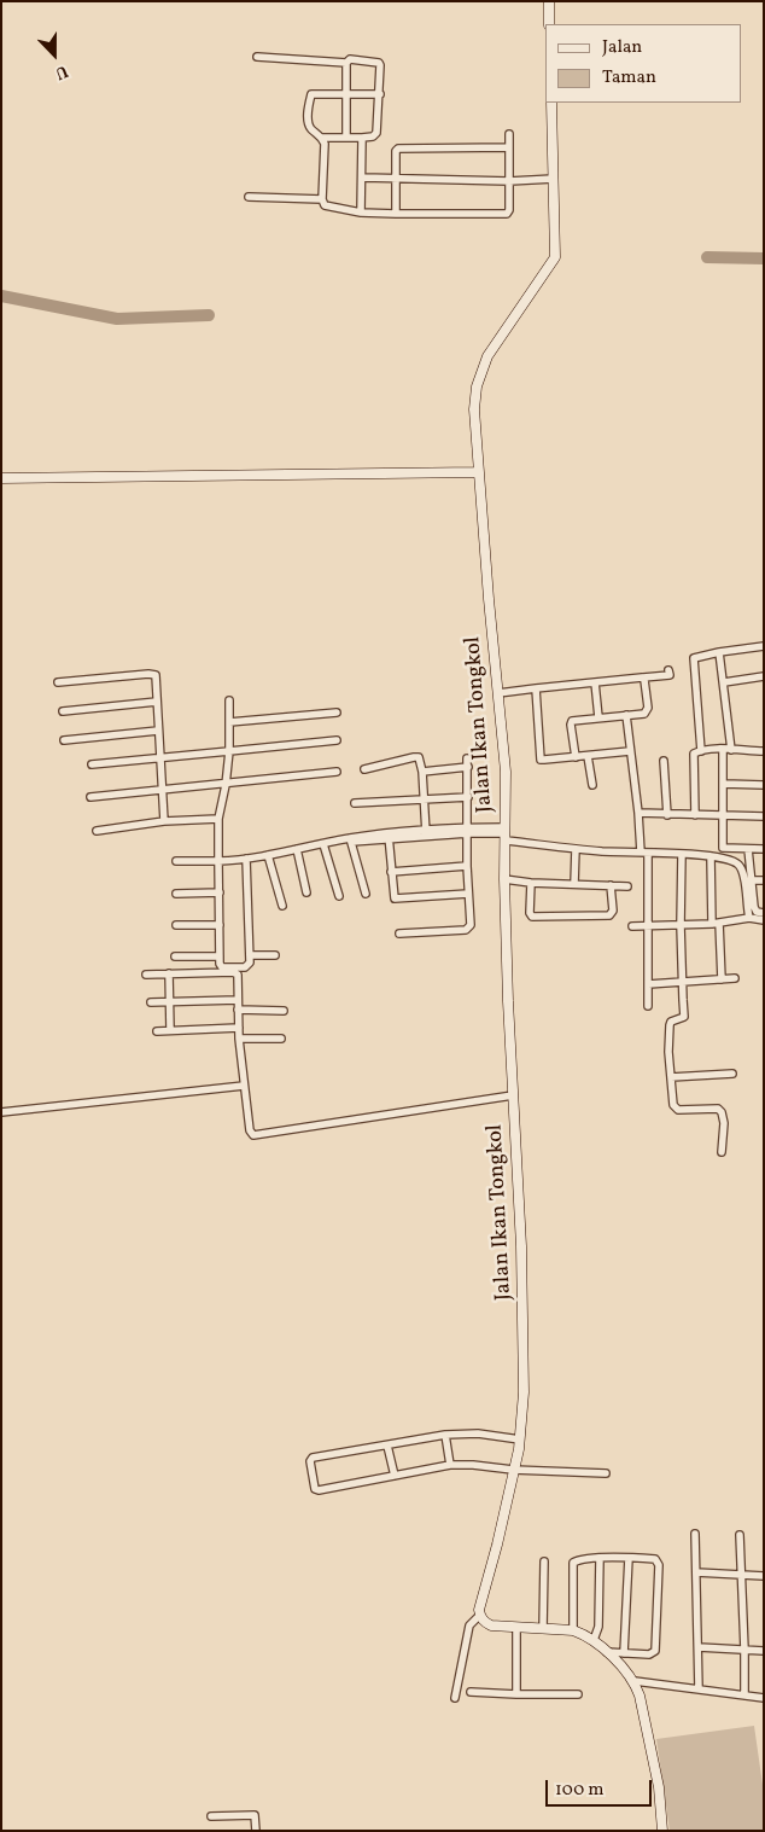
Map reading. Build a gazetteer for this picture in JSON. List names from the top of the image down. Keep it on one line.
{"streets":{"street":["Jalan Ikan Tongkol"]},"legend":["Jalan","Taman"],"scale_bar":"100 m","north":"bottom"}
